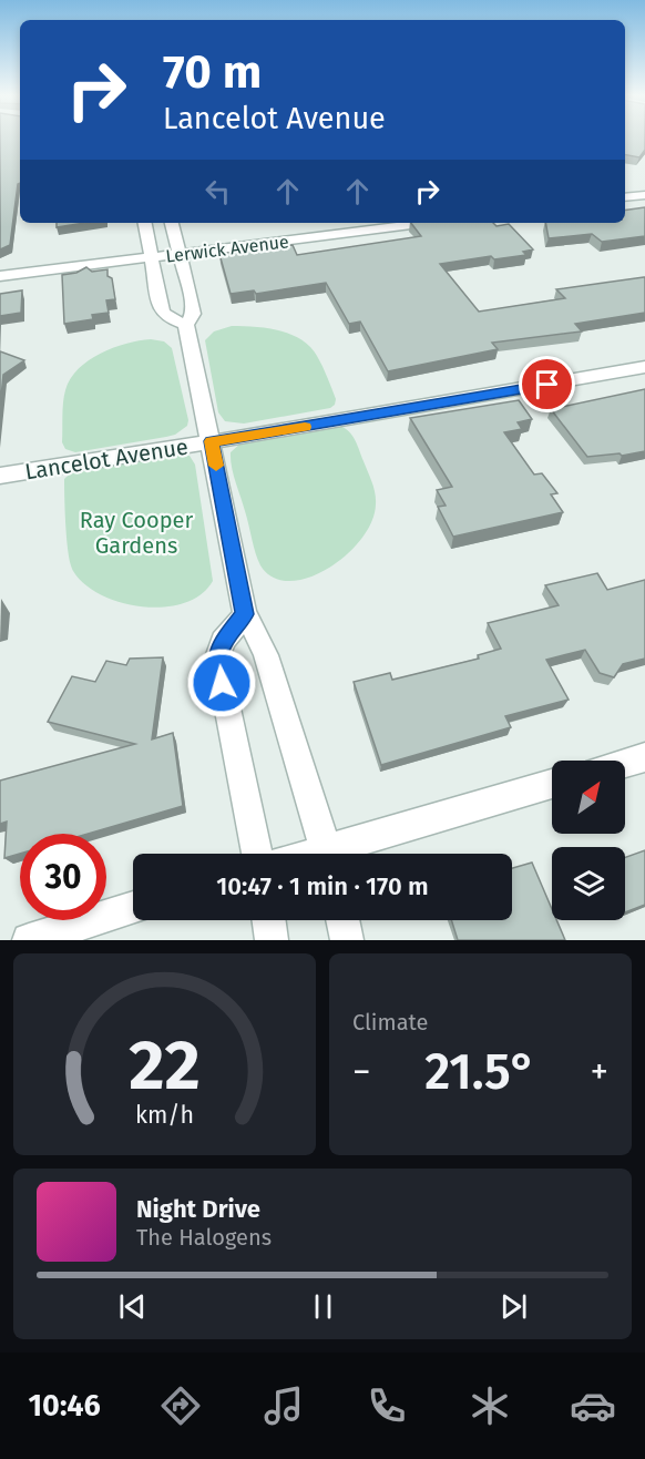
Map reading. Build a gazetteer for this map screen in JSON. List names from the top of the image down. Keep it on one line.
{"streets":{"street":["Lerwick Avenue","Lancelot Avenue"]},"parks":["Ray Cooper Gardens"],"north":"top right","page":{"turn":["70 m","Lancelot Avenue"],"limit":"30","trip":"10:47 · 1 min · 170 m","tile":"Climate","heat":["−","21.5°","+"],"song":["Night Drive","The Halogens"],"tabs":"10:46","gauge":["22","km/h"]}}
